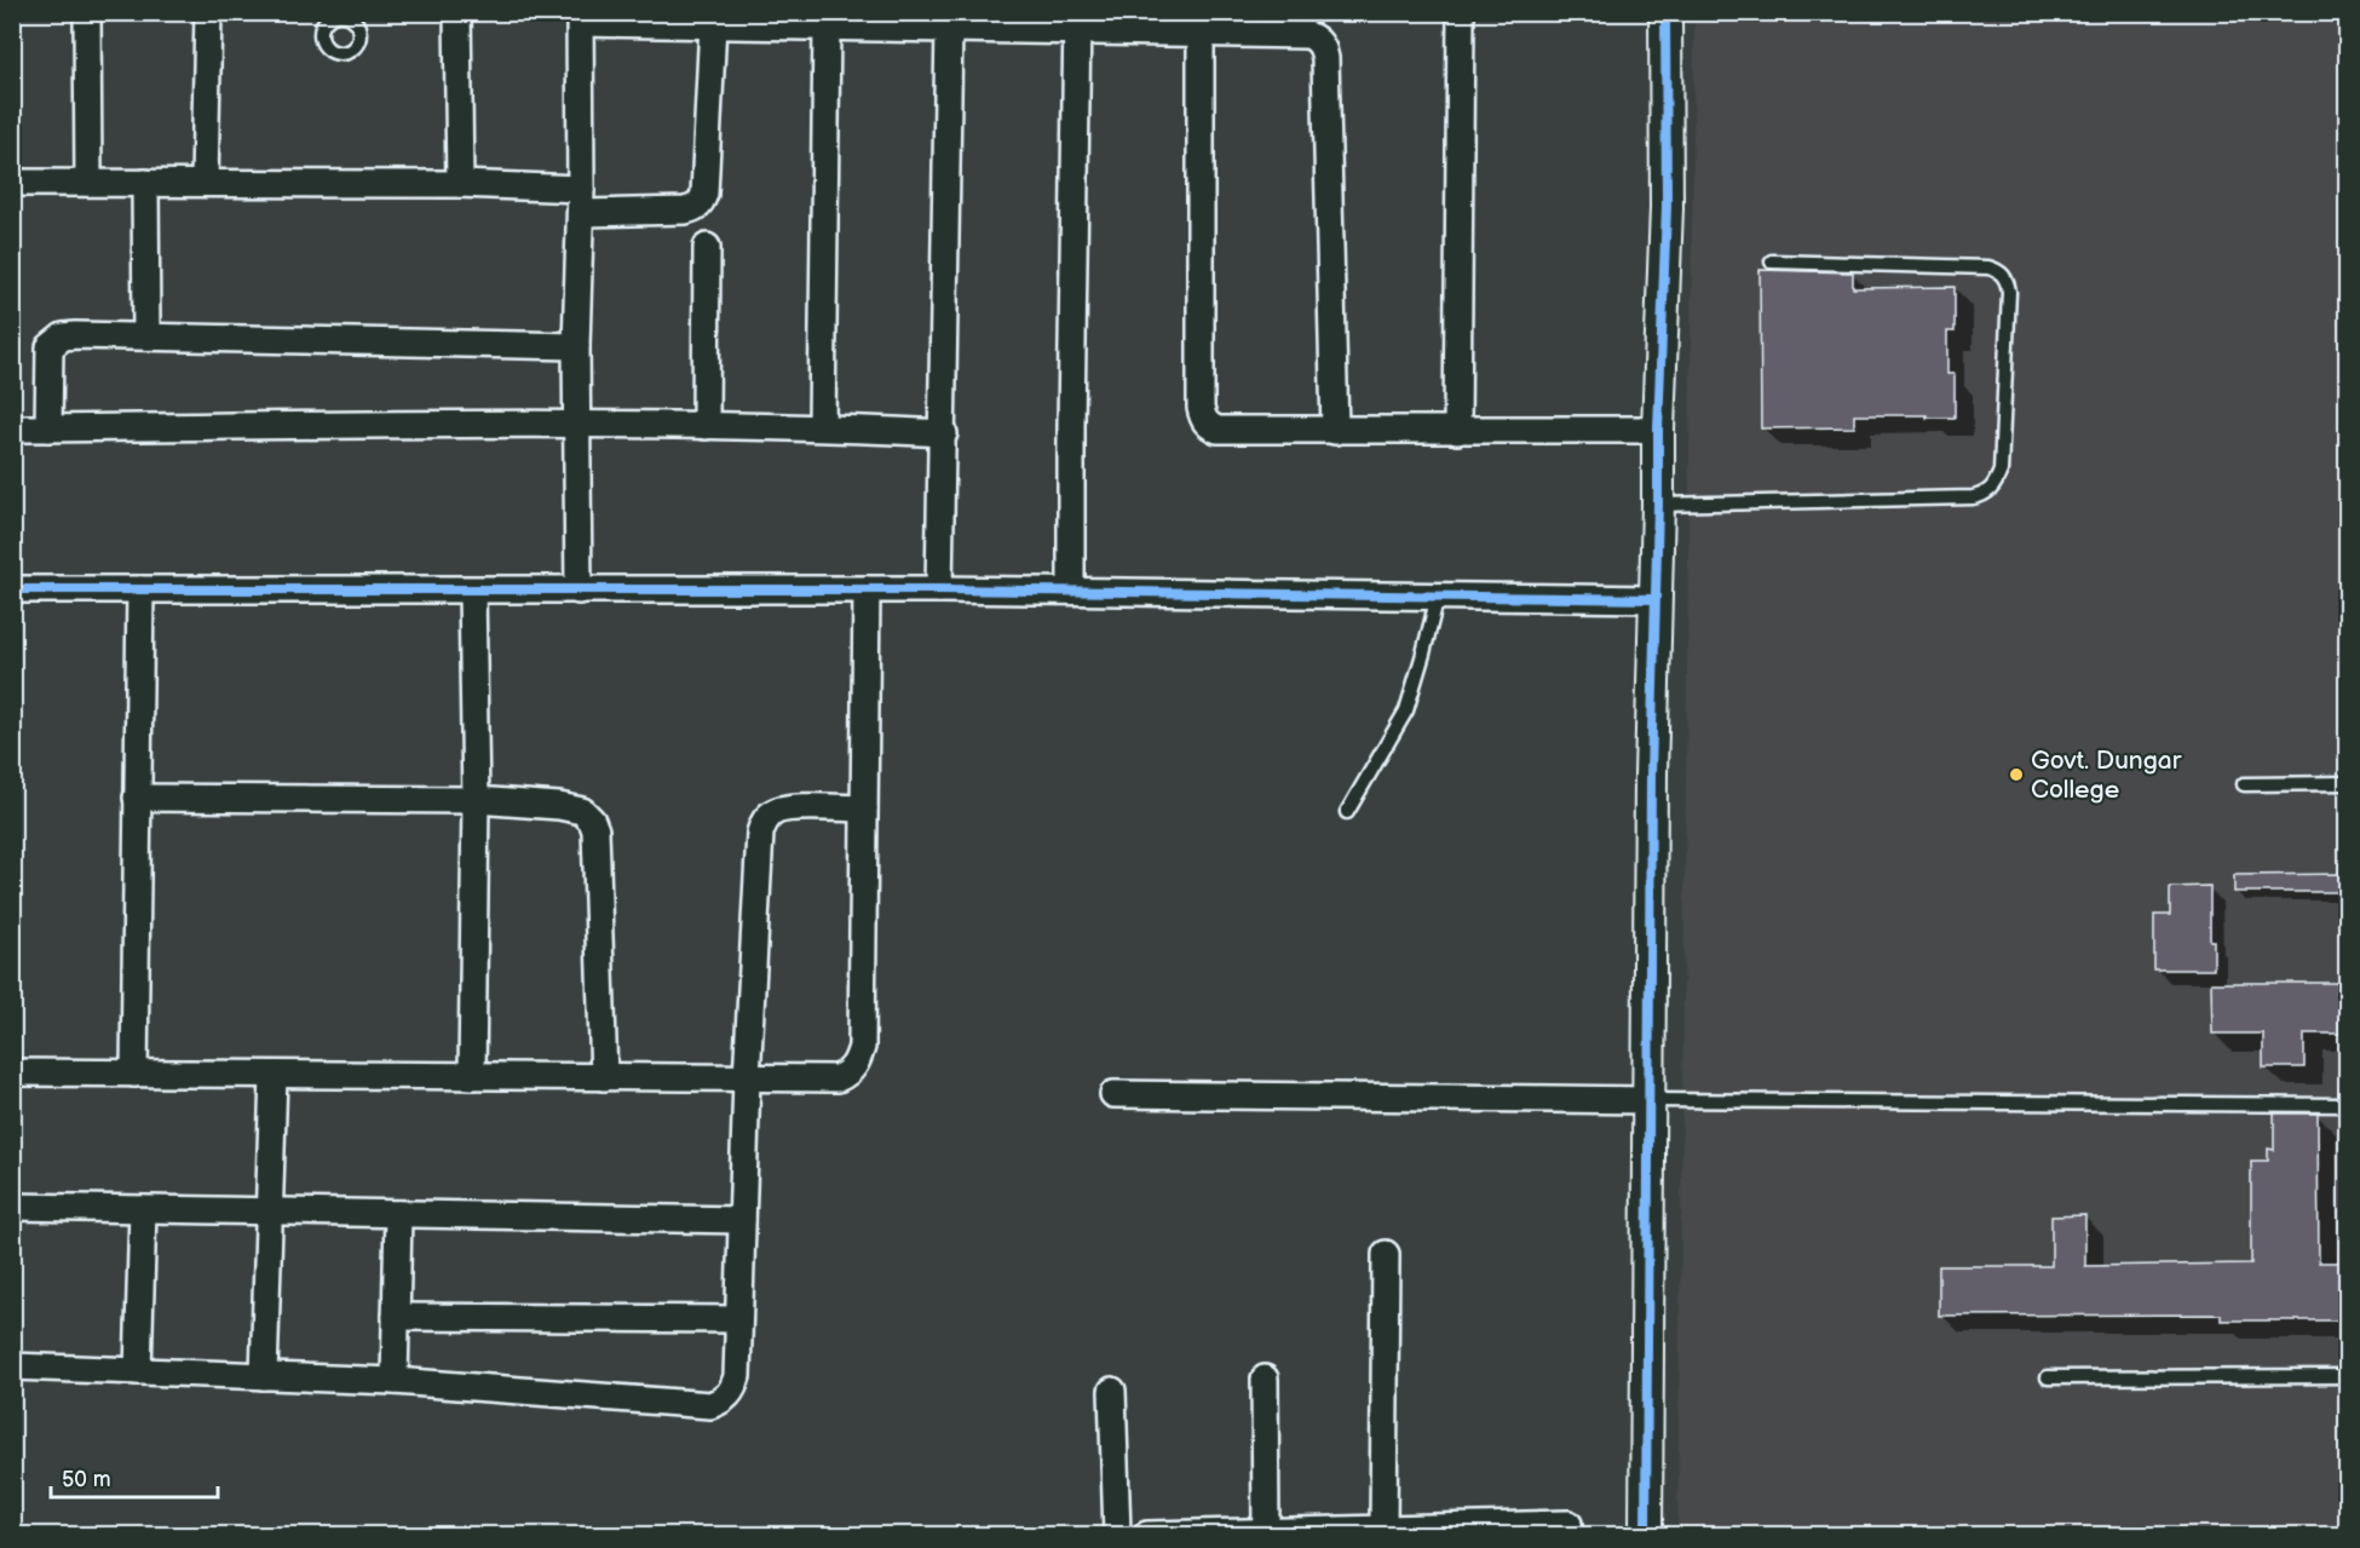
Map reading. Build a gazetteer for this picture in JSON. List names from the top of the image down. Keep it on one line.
{"places":["Govt. Dungar College"],"scale_bar":"50 m"}
